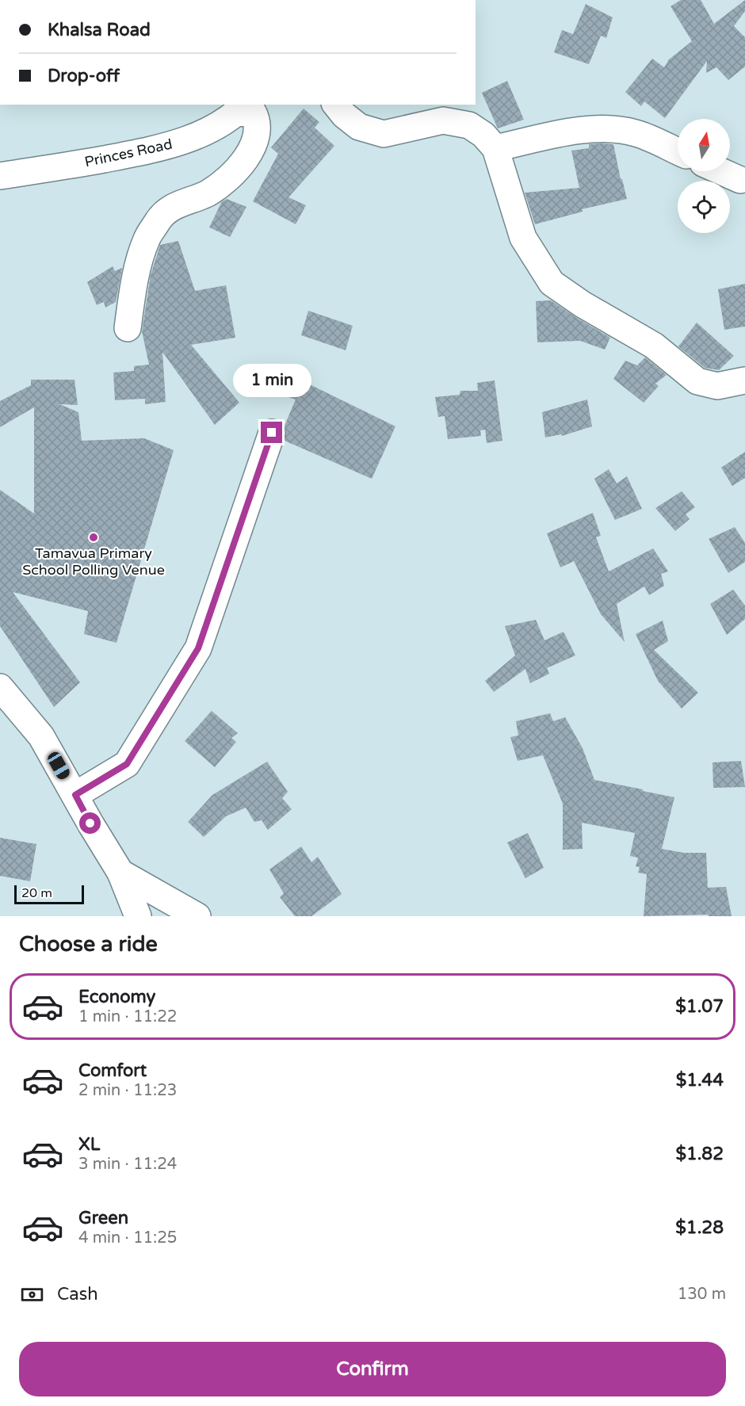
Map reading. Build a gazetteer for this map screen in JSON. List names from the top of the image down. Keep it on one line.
{"streets":{"street":["Princes Road"]},"places":["Tamavua Primary School Polling Venue"],"scale_bar":"20 m","north":"top","page":{"banner":["Khalsa Road","Drop-off"],"bubble":"1 min","scale":"20 m","heading":"Choose a ride","list":[{"name":"Economy","note":"1 min · 11:22","value":"$1.07"},{"name":"Comfort","note":"2 min · 11:23","value":"$1.44"},{"name":"XL","note":"3 min · 11:24","value":"$1.82"},{"name":"Green","note":"4 min · 11:25","value":"$1.28"}],"pay":["Cash","130 m"],"buttons":"Confirm"}}
